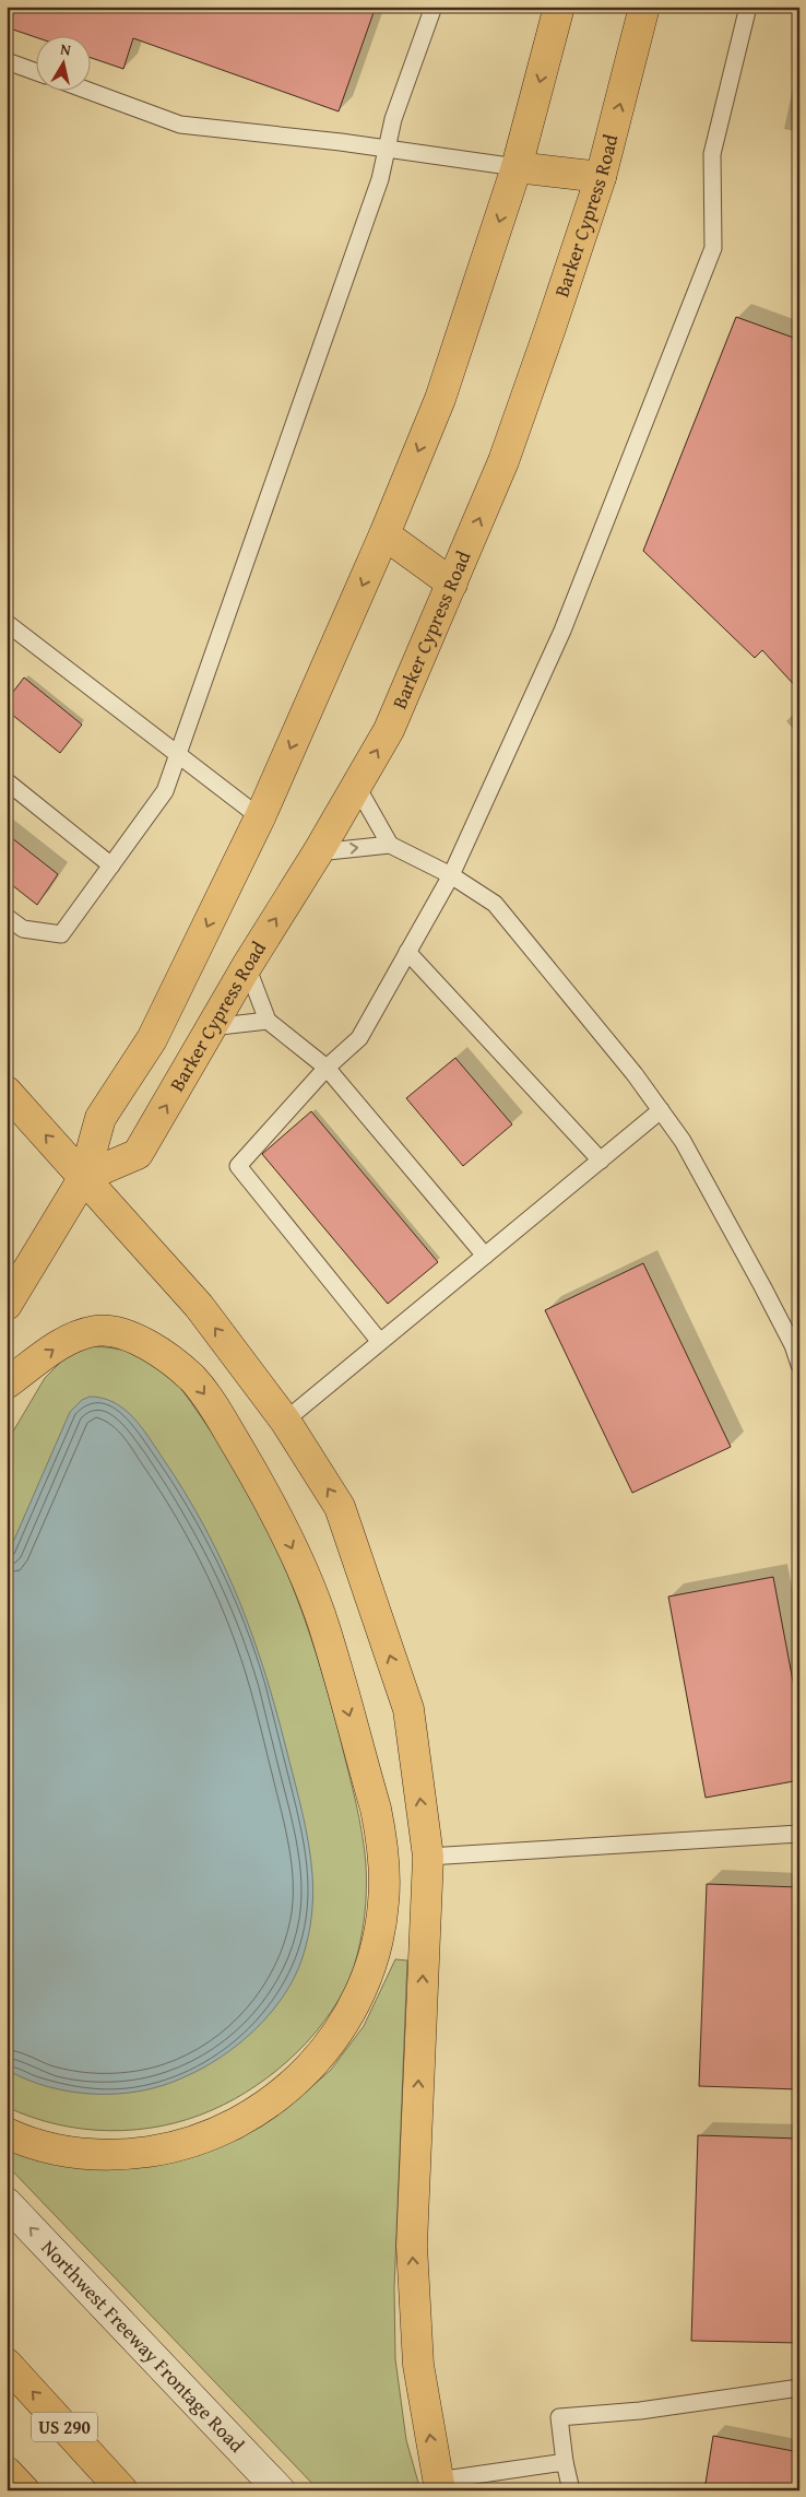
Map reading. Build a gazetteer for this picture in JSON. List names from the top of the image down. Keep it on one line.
{"streets":{"main road":["Barker Cypress Road","Northwest Freeway Frontage Road","US 290"]},"north":"top"}
